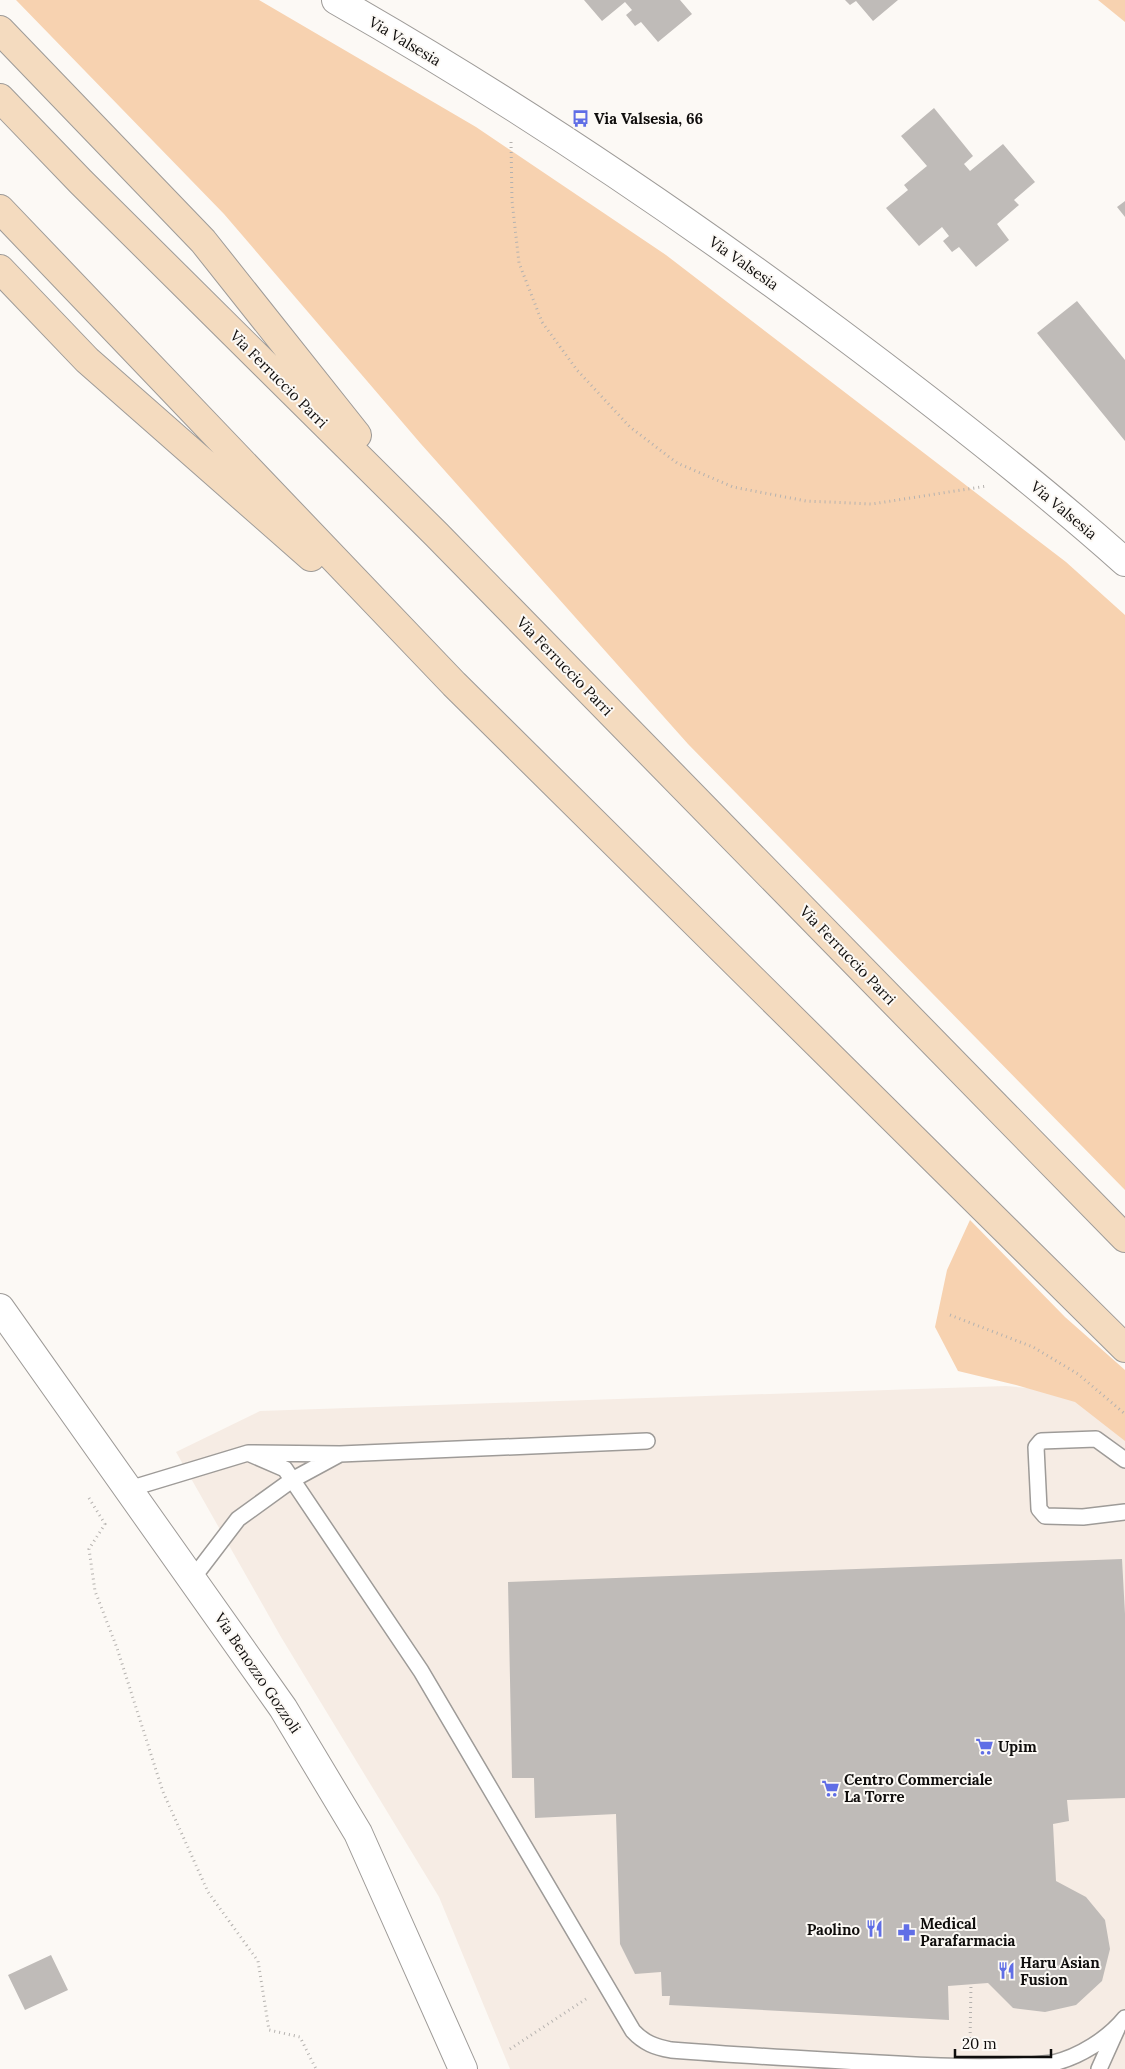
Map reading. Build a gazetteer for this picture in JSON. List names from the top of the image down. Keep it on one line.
{"streets":{"main road":["Via Ferruccio Parri"],"street":["Via Valsesia","Via Benozzo Gozzoli"]},"places":{"bus stop":["Via Valsesia, 66"],"supermarket":["Upim","Centro Commerciale La Torre"],"restaurant":["Paolino","Haru Asian Fusion"],"pharmacy":["Medical Parafarmacia"]},"scale_bar":"20 m"}
